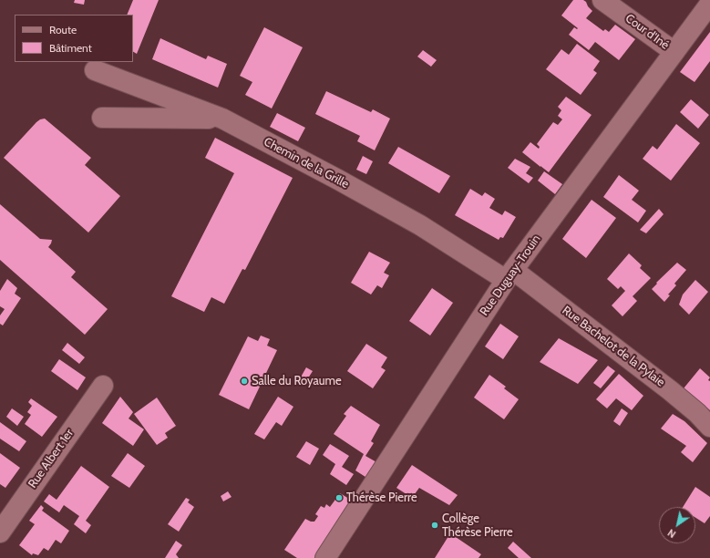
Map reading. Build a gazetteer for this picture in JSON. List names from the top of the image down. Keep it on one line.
{"streets":{"street":["Cour d'Iné","Chemin de la Grille","Rue Duguay-Trouin","Rue Bachelot de la Pylaie","Rue Albert 1er"]},"crossings":[["Cour d'Iné","Rue Duguay-Trouin"],["Chemin de la Grille","Rue Duguay-Trouin"],["Chemin de la Grille","Rue Bachelot de la Pylaie"],["Rue Duguay-Trouin","Rue Bachelot de la Pylaie"]],"places":["Salle du Royaume","Thérèse Pierre","Collège Thérèse Pierre"],"legend":["Route","Bâtiment"],"north":"bottom left"}
